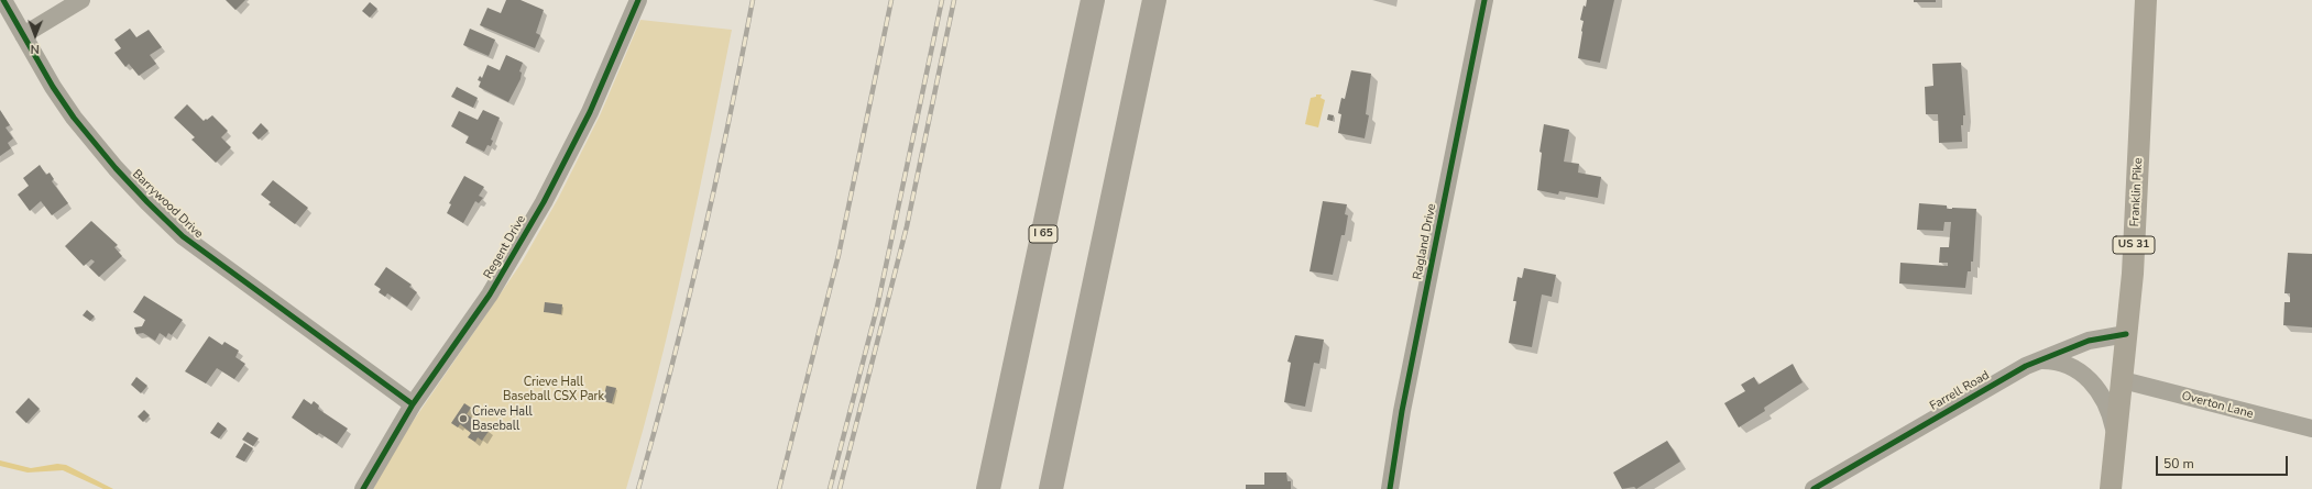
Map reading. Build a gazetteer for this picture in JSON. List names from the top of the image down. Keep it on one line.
{"streets":{"highway":["I 65"],"main road":["Franklin Pike","US 31"],"street":["Barrywood Drive","Ragland Drive","Regent Drive","Farrell Road","Overton Lane"]},"crossings":[["Franklin Pike","Farrell Road"],["Franklin Pike","Overton Lane"],["Barrywood Drive","Regent Drive"]],"parks":["Crieve Hall Baseball CSX Park"],"places":["Crieve Hall Baseball"],"scale_bar":"50 m","north":"bottom"}
